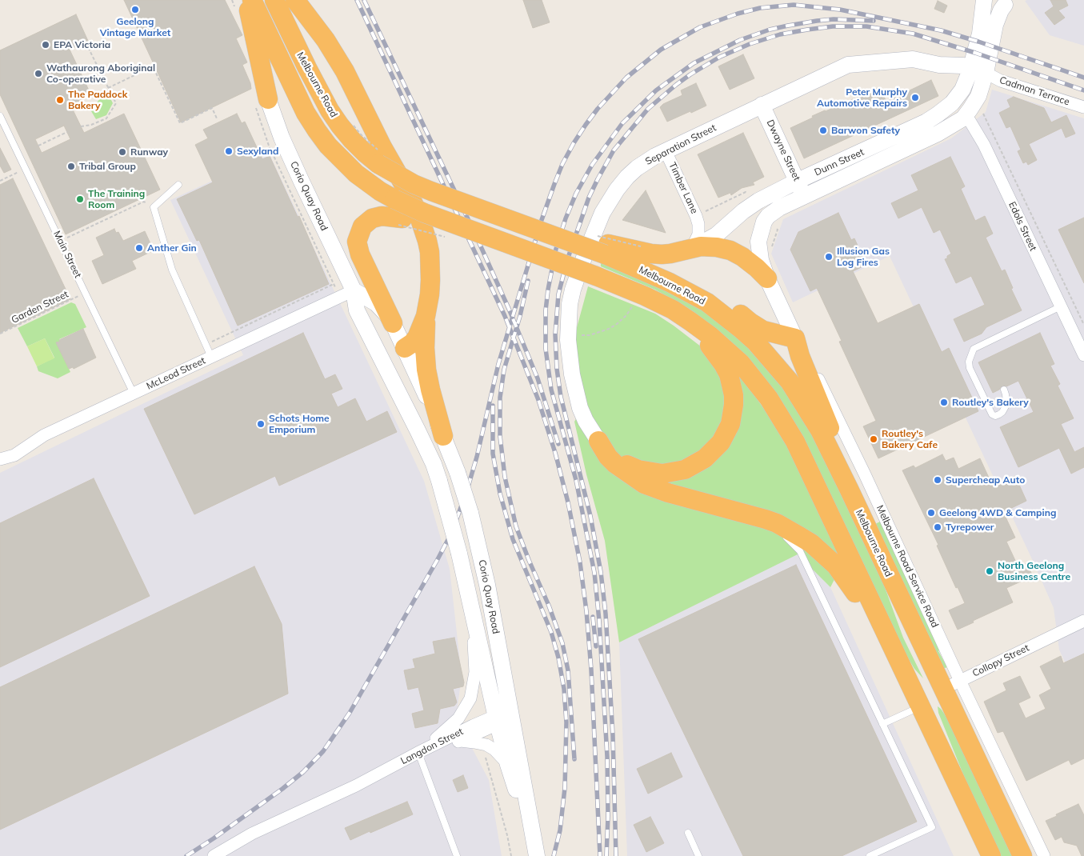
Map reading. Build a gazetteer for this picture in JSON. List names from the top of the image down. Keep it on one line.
{"streets":{"highway":["Melbourne Road","Collopy Street"],"main road":["Separation Street","Dwayne Street","Dunn Street","Corio Quay Road","Edols Street","Melbourne Road Service Road"],"street":["Cadman Terrace","Timber Lane","McLeod Street","Langdon Street"],"lane":["Main Street"],"path":["Garden Street"]},"crossings":[["Melbourne Road","Collopy Street"],["Cadman Terrace","Separation Street"],["Cadman Terrace","Dunn Street"],["Separation Street","Dwayne Street"],["Separation Street","Dunn Street"],["Separation Street","Timber Lane"],["Dwayne Street","Dunn Street"],["Dunn Street","Timber Lane"],["Dunn Street","Edols Street"],["Dunn Street","Melbourne Road Service Road"],["Corio Quay Road","McLeod Street"],["Corio Quay Road","Langdon Street"],["Main Street","Garden Street"],["Main Street","McLeod Street"],["Melbourne Road Service Road","Collopy Street"]],"places":["Geelong Vintage Market","EPA Victoria","Wathaurong Aboriginal Co-operative","Peter Murphy Automotive Repairs","The Paddock Bakery","Barwon Safety","Sexyland","Runway","Tribal Group","The Training Room","Anther Gin","Illusion Gas Log Fires","Routley's Bakery","Schots Home Emporium","Routley's Bakery Cafe","Supercheap Auto","Geelong 4WD & Camping","Tyrepower","North Geelong Business Centre"]}
